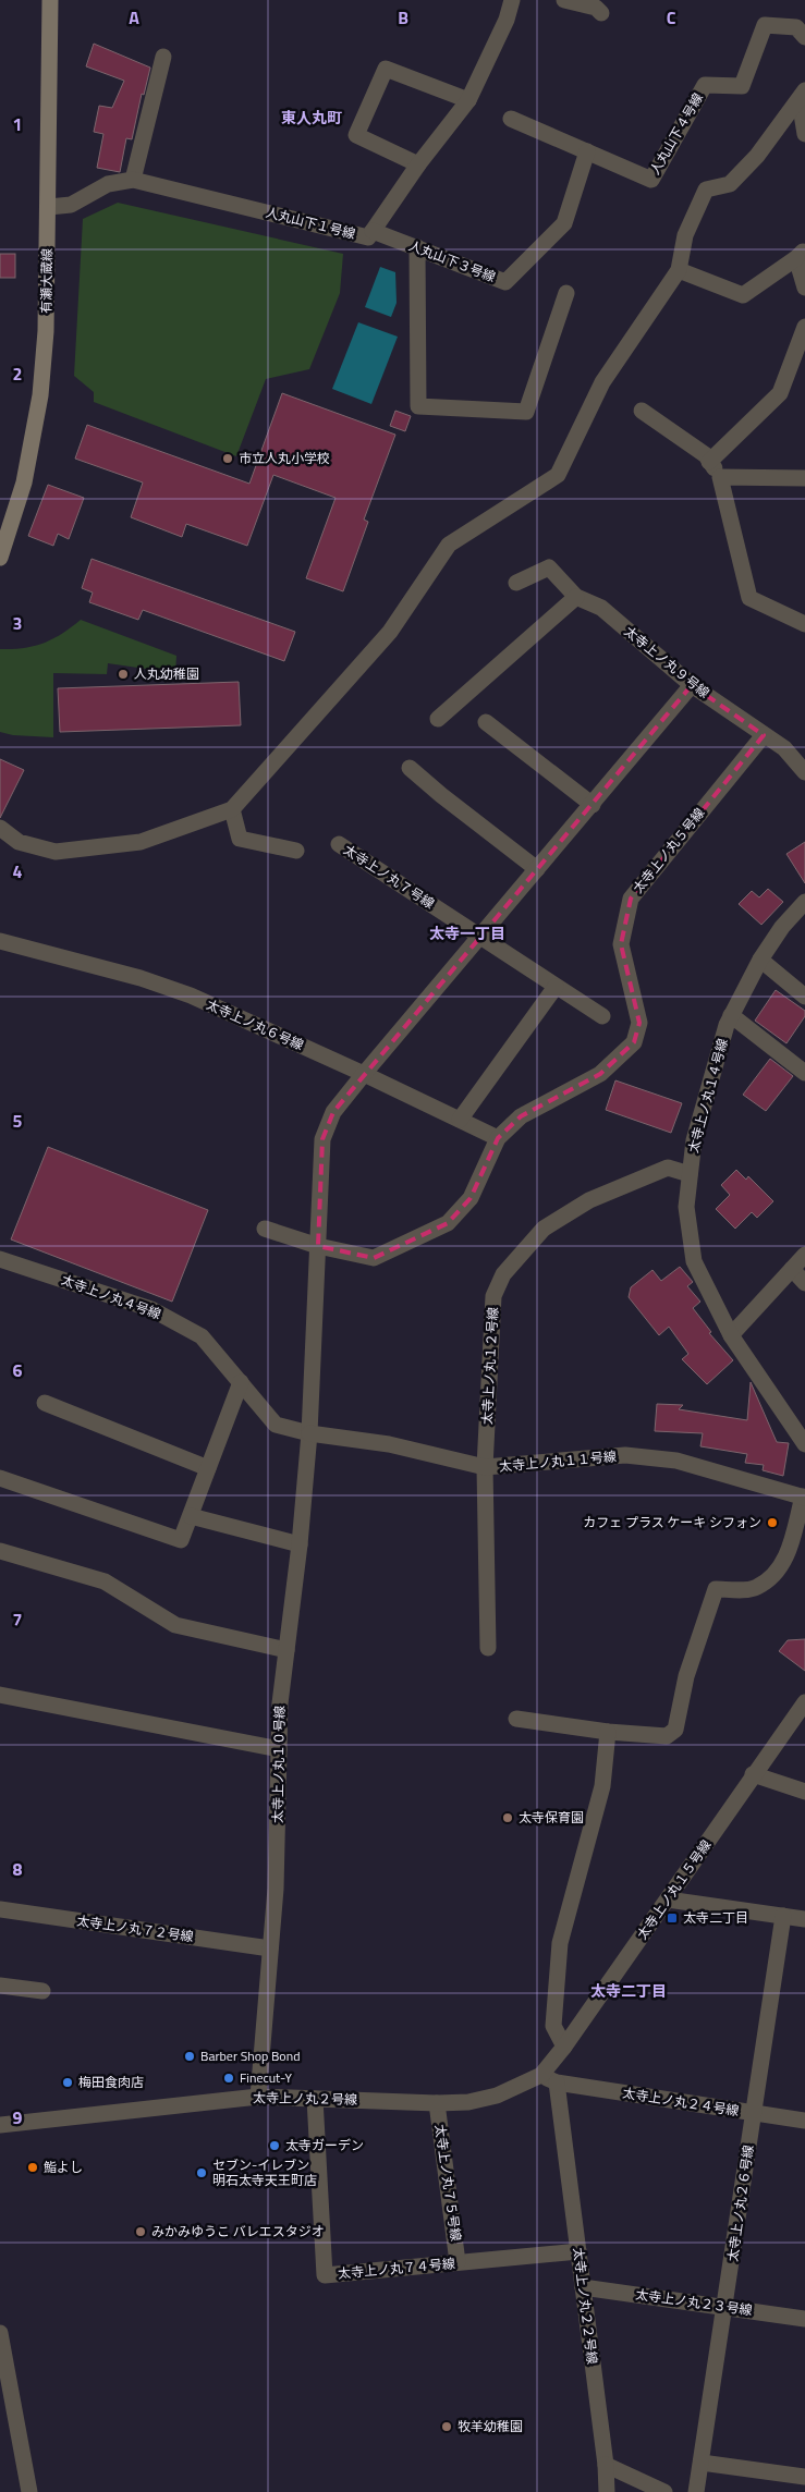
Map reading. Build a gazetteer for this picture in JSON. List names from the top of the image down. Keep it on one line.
{"streets":{"main road":["有瀬大蔵線"],"street":["人丸山下４号線","人丸山下１号線","人丸山下３号線","太寺上ノ丸９号線","太寺上ノ丸５号線","太寺上ノ丸７号線","太寺上ノ丸６号線","太寺上ノ丸１４号線","太寺上ノ丸４号線","太寺上ノ丸１２号線","太寺上ノ丸１１号線","太寺上ノ丸１０号線","太寺上ノ丸１５号線","太寺上ノ丸７２号線","太寺上ノ丸２号線","太寺上ノ丸２４号線","太寺上ノ丸７５号線","太寺上ノ丸２６号線","太寺上ノ丸７４号線","太寺上ノ丸２３号線","太寺上ノ丸２２号線"]},"crossings":[["人丸山下４号線","人丸山下３号線"],["人丸山下１号線","人丸山下３号線"],["人丸山下１号線","有瀬大蔵線"],["太寺上ノ丸９号線","太寺上ノ丸５号線"],["太寺上ノ丸９号線","太寺上ノ丸１０号線"],["太寺上ノ丸５号線","太寺上ノ丸６号線"],["太寺上ノ丸５号線","太寺上ノ丸１０号線"],["太寺上ノ丸７号線","太寺上ノ丸１０号線"],["太寺上ノ丸６号線","太寺上ノ丸１０号線"],["太寺上ノ丸１４号線","太寺上ノ丸１２号線"],["太寺上ノ丸４号線","太寺上ノ丸１１号線"],["太寺上ノ丸４号線","太寺上ノ丸１０号線"],["太寺上ノ丸１２号線","太寺上ノ丸１１号線"],["太寺上ノ丸１１号線","太寺上ノ丸１０号線"],["太寺上ノ丸１０号線","太寺上ノ丸７２号線"],["太寺上ノ丸１０号線","太寺上ノ丸２号線"],["太寺上ノ丸１５号線","太寺上ノ丸２号線"],["太寺上ノ丸１５号線","太寺上ノ丸２４号線"],["太寺上ノ丸２号線","太寺上ノ丸２４号線"],["太寺上ノ丸２号線","太寺上ノ丸７５号線"],["太寺上ノ丸２号線","太寺上ノ丸７４号線"],["太寺上ノ丸２４号線","太寺上ノ丸２６号線"],["太寺上ノ丸２４号線","太寺上ノ丸２２号線"],["太寺上ノ丸７５号線","太寺上ノ丸７４号線"],["太寺上ノ丸２６号線","太寺上ノ丸２３号線"],["太寺上ノ丸７４号線","太寺上ノ丸２２号線"],["太寺上ノ丸２３号線","太寺上ノ丸２２号線"]],"districts":["東人丸町","太寺一丁目","太寺二丁目"],"places":{"other":["市立人丸小学校","人丸幼稚園","カフェ プラス ケーキ シフォン","太寺保育園","Barber Shop Bond","Finecut-Y","梅田食肉店","太寺ガーデン","鮨よし","セブン-イレブン 明石太寺天王町店","みかみゆうこ バレエスタジオ","牧羊幼稚園"],"transit":["太寺二丁目"]},"grid":{"columns":["A","B","C"],"rows":["1","2","3","4","5","6","7","8","9"]}}
